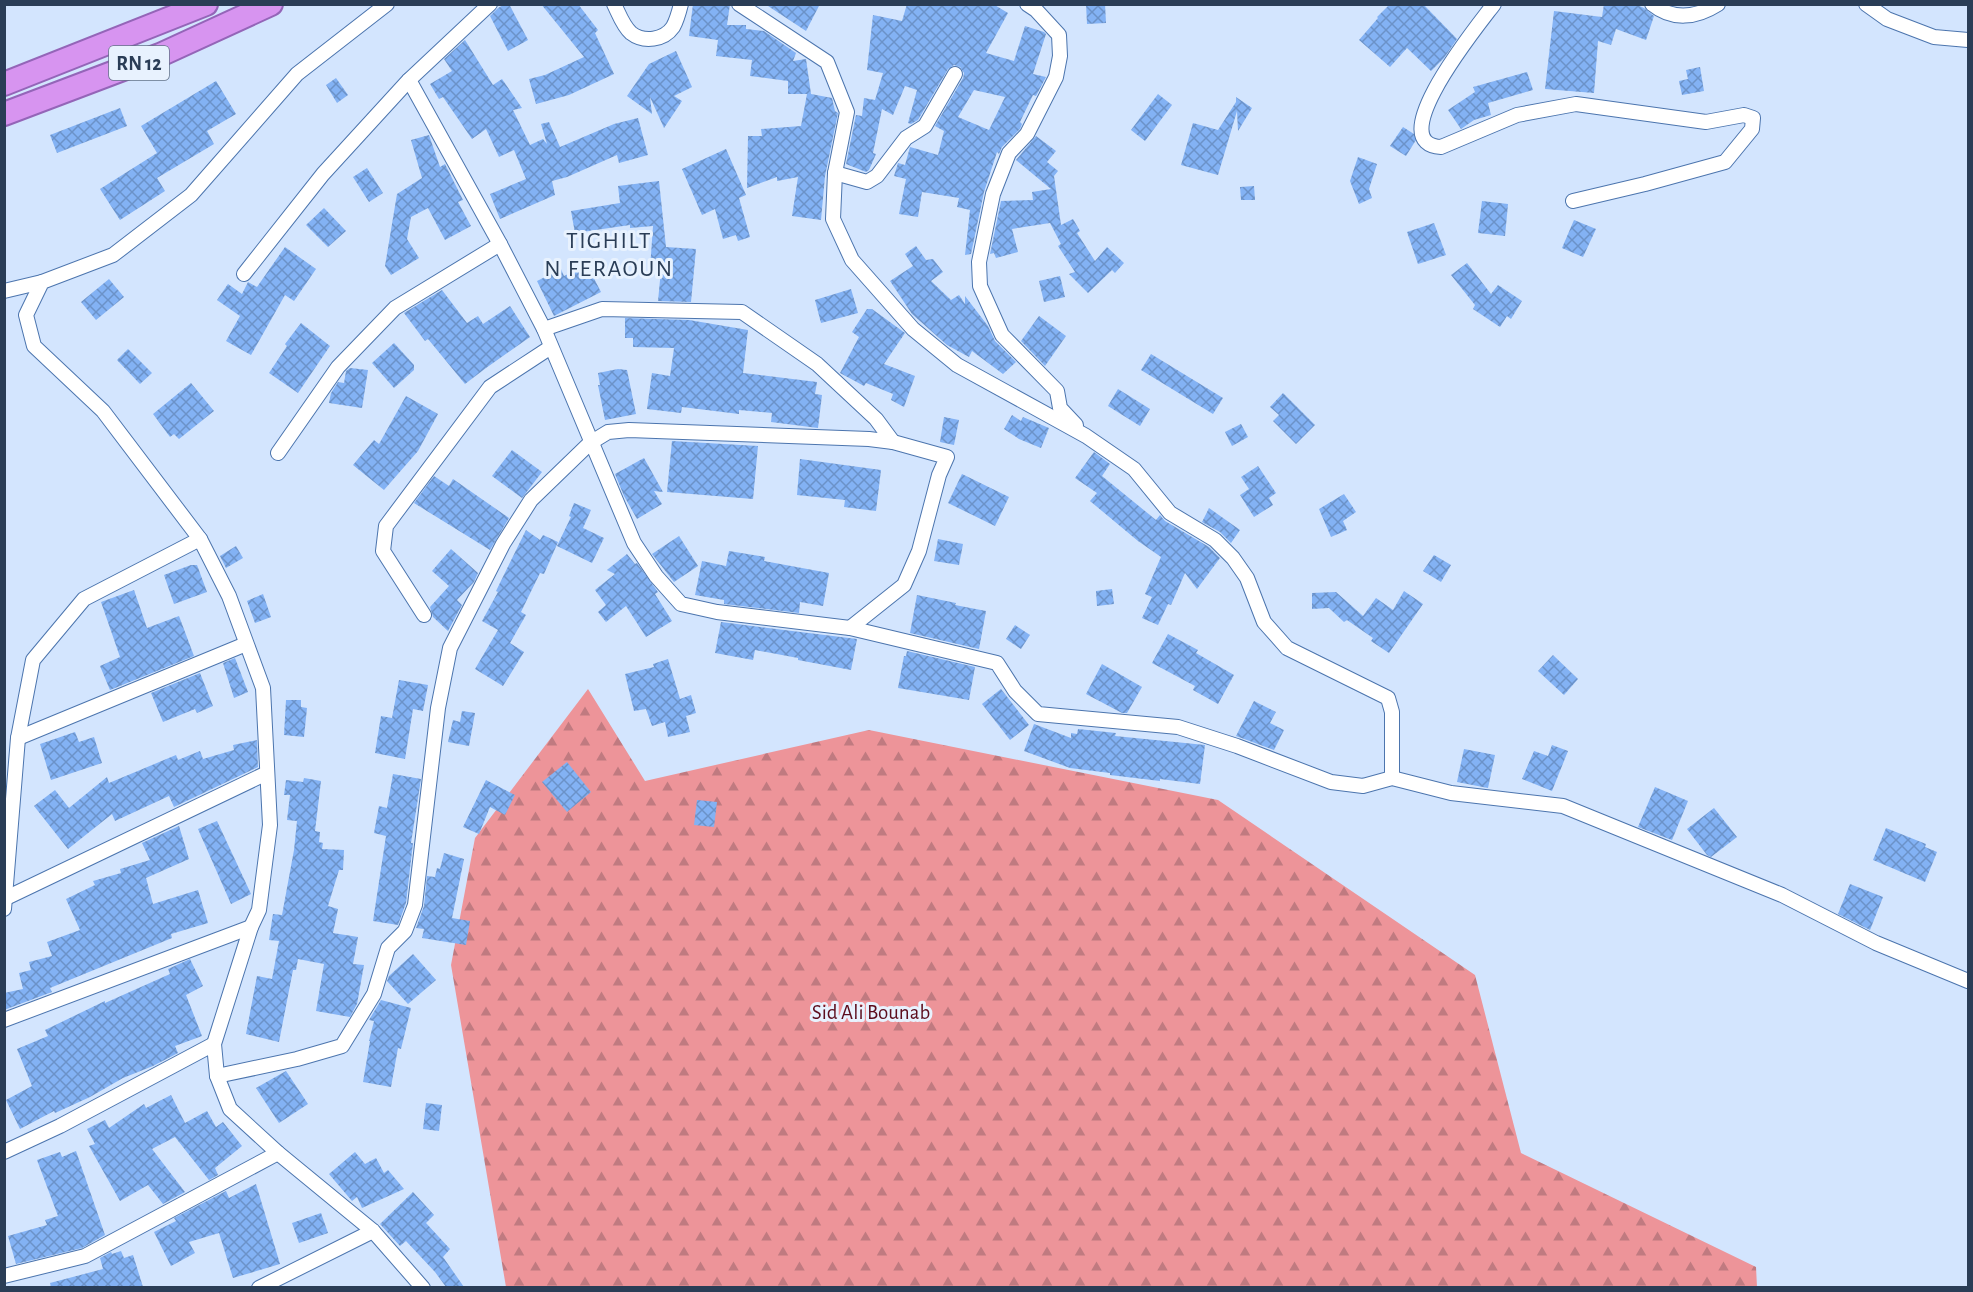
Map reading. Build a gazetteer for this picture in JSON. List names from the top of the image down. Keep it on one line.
{"streets":{"highway":["RN 12"]},"districts":["TIGHILT N FERAOUN"],"parks":["Sid Ali Bounab"]}
